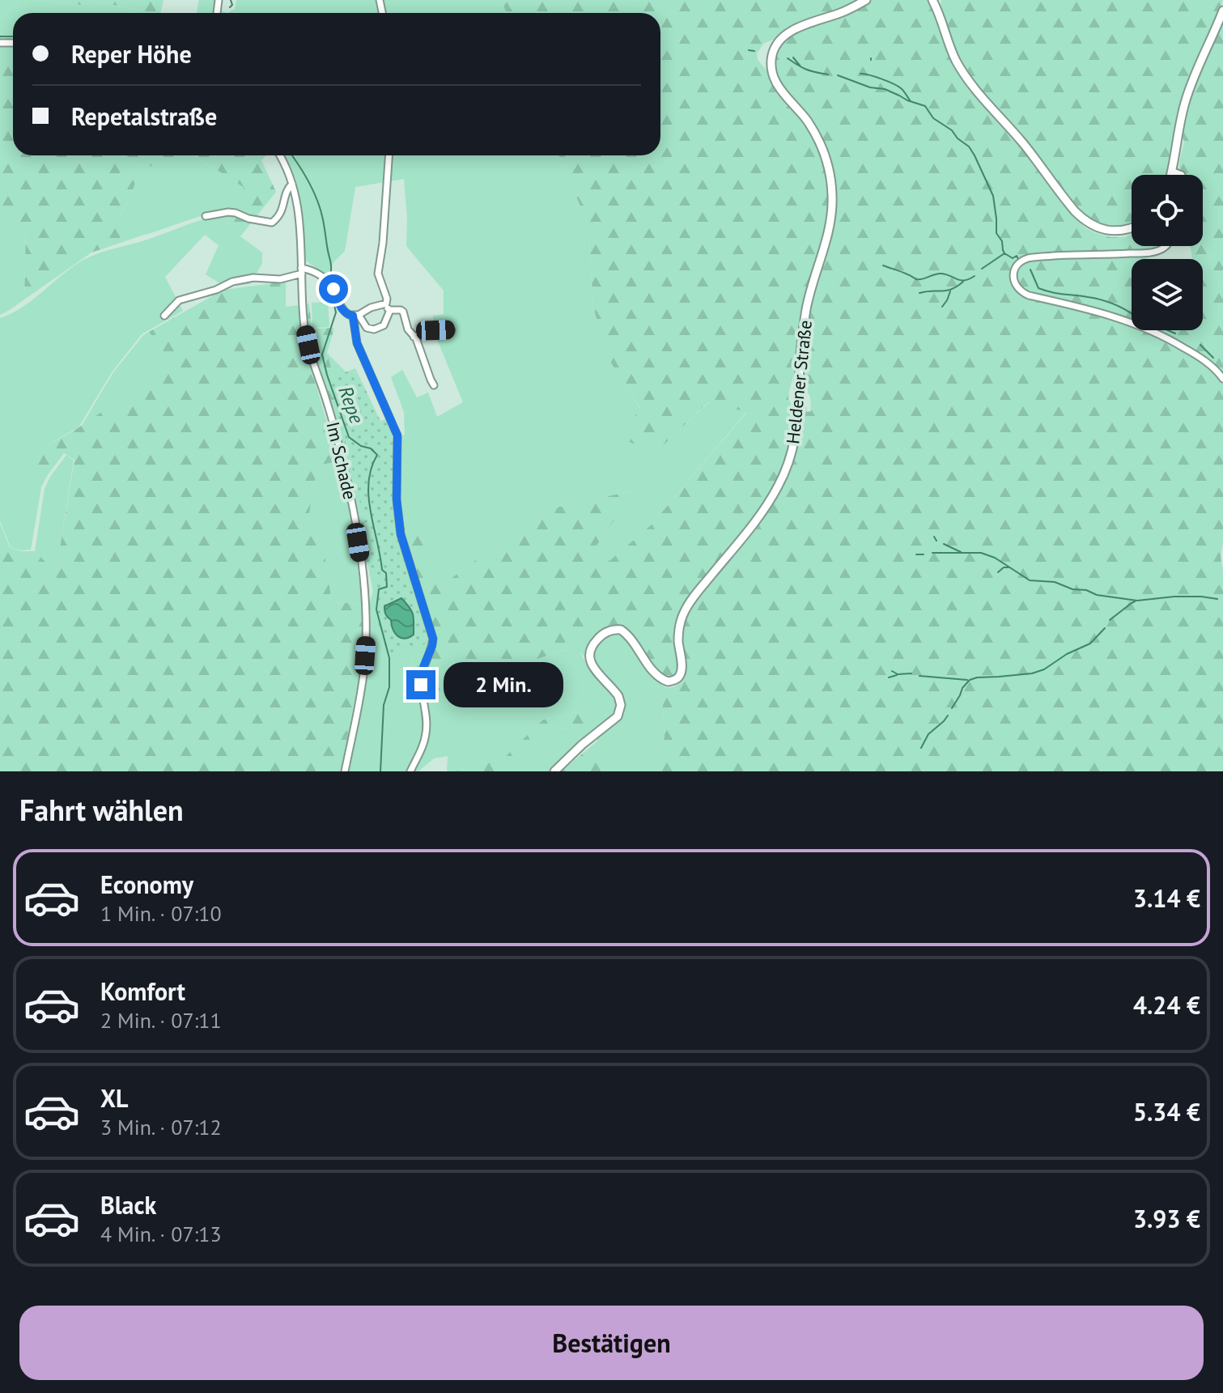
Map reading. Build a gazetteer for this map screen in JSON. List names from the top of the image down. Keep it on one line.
{"streets":{"main road":["Heldener Straße"],"street":["Im Schade"]},"water":["Repe"],"page":{"banner":["Reper Höhe","Repetalstraße"],"bubble":"2 Min.","heading":"Fahrt wählen","list":[{"name":"Economy","note":"1 Min. · 07:10","value":"3.14 €"},{"name":"Komfort","note":"2 Min. · 07:11","value":"4.24 €"},{"name":"XL","note":"3 Min. · 07:12","value":"5.34 €"},{"name":"Black","note":"4 Min. · 07:13","value":"3.93 €"}],"buttons":"Bestätigen"}}
